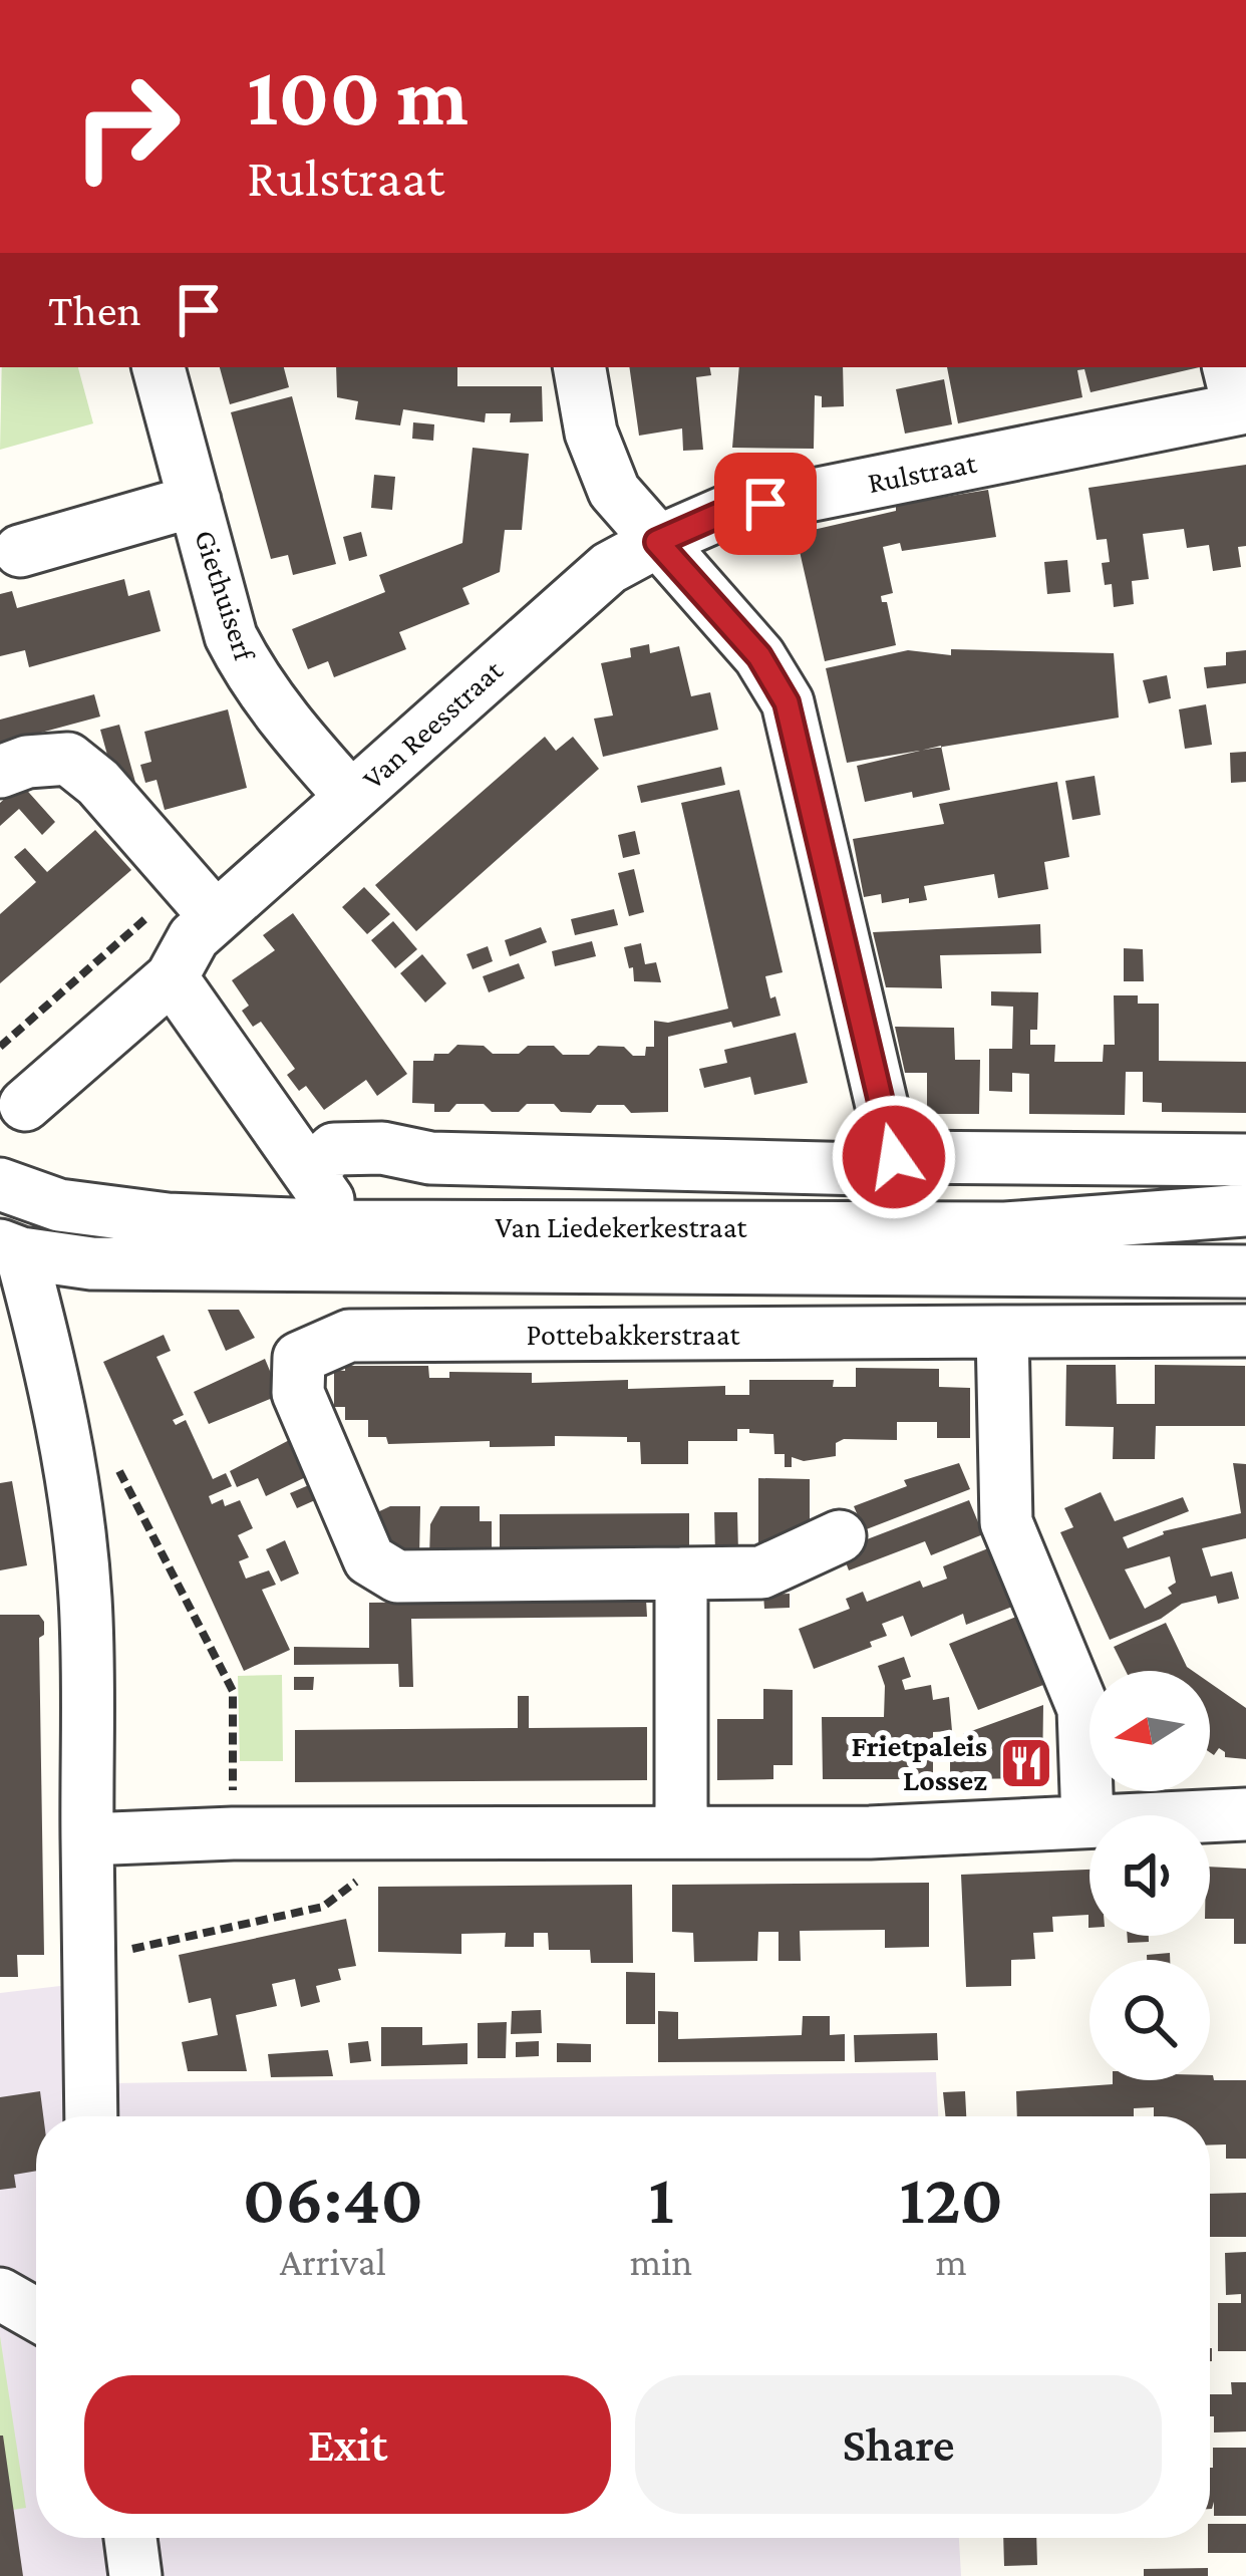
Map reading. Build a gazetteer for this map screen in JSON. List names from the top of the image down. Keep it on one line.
{"streets":{"street":["Rulstraat","Giethuiserf","Van Reesstraat","Van Liedekerkestraat","Pottebakkerstraat"]},"crossings":[["Rulstraat","Van Reesstraat"],["Giethuiserf","Van Reesstraat"]],"places":{"restaurant":["Frietpaleis Lossez"]},"north":"left","page":{"turn":["100 m","Rulstraat"],"then":"Then","eta":["06:40","Arrival","1","min","120","m"],"buttons":["Exit","Share"]}}
